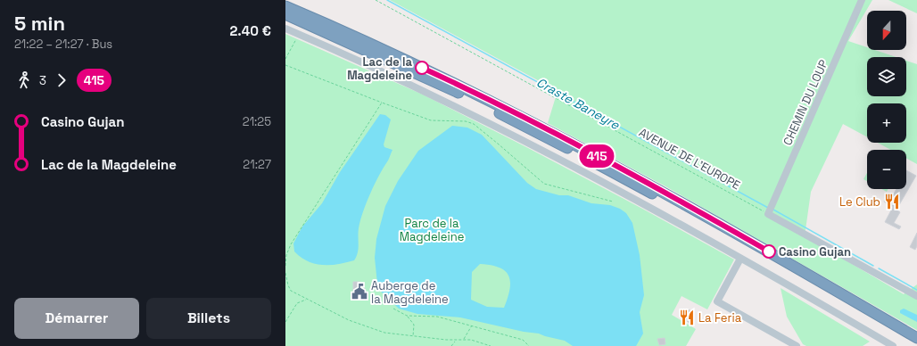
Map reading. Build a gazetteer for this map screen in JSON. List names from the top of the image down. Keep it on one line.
{"streets":{"street":["CHEMIN DU LOUP"],"path":["AVENUE DE L'EUROPE"]},"crossings":[["CHEMIN DU LOUP","AVENUE DE L'EUROPE"]],"water":["Craste Baneyre"],"parks":["Parc de la Magdeleine"],"places":{"other":["Lac de la Magdeleine","Casino Gujan"],"restaurant":["Le Club","La Feria"],"public building":["Auberge de la Magdeleine"]},"lines":["bus line 415"],"north":"bottom","page":{"heading":["5 min","21:22 – 21:27 · Bus","2.40 €"],"on_map":"415","map_buttons":["+","−"],"legs":["3","415"],"list":[{"name":"Casino Gujan","value":"21:25"},{"name":"Lac de la Magdeleine","value":"21:27"}],"buttons":["Démarrer","Billets"]}}
